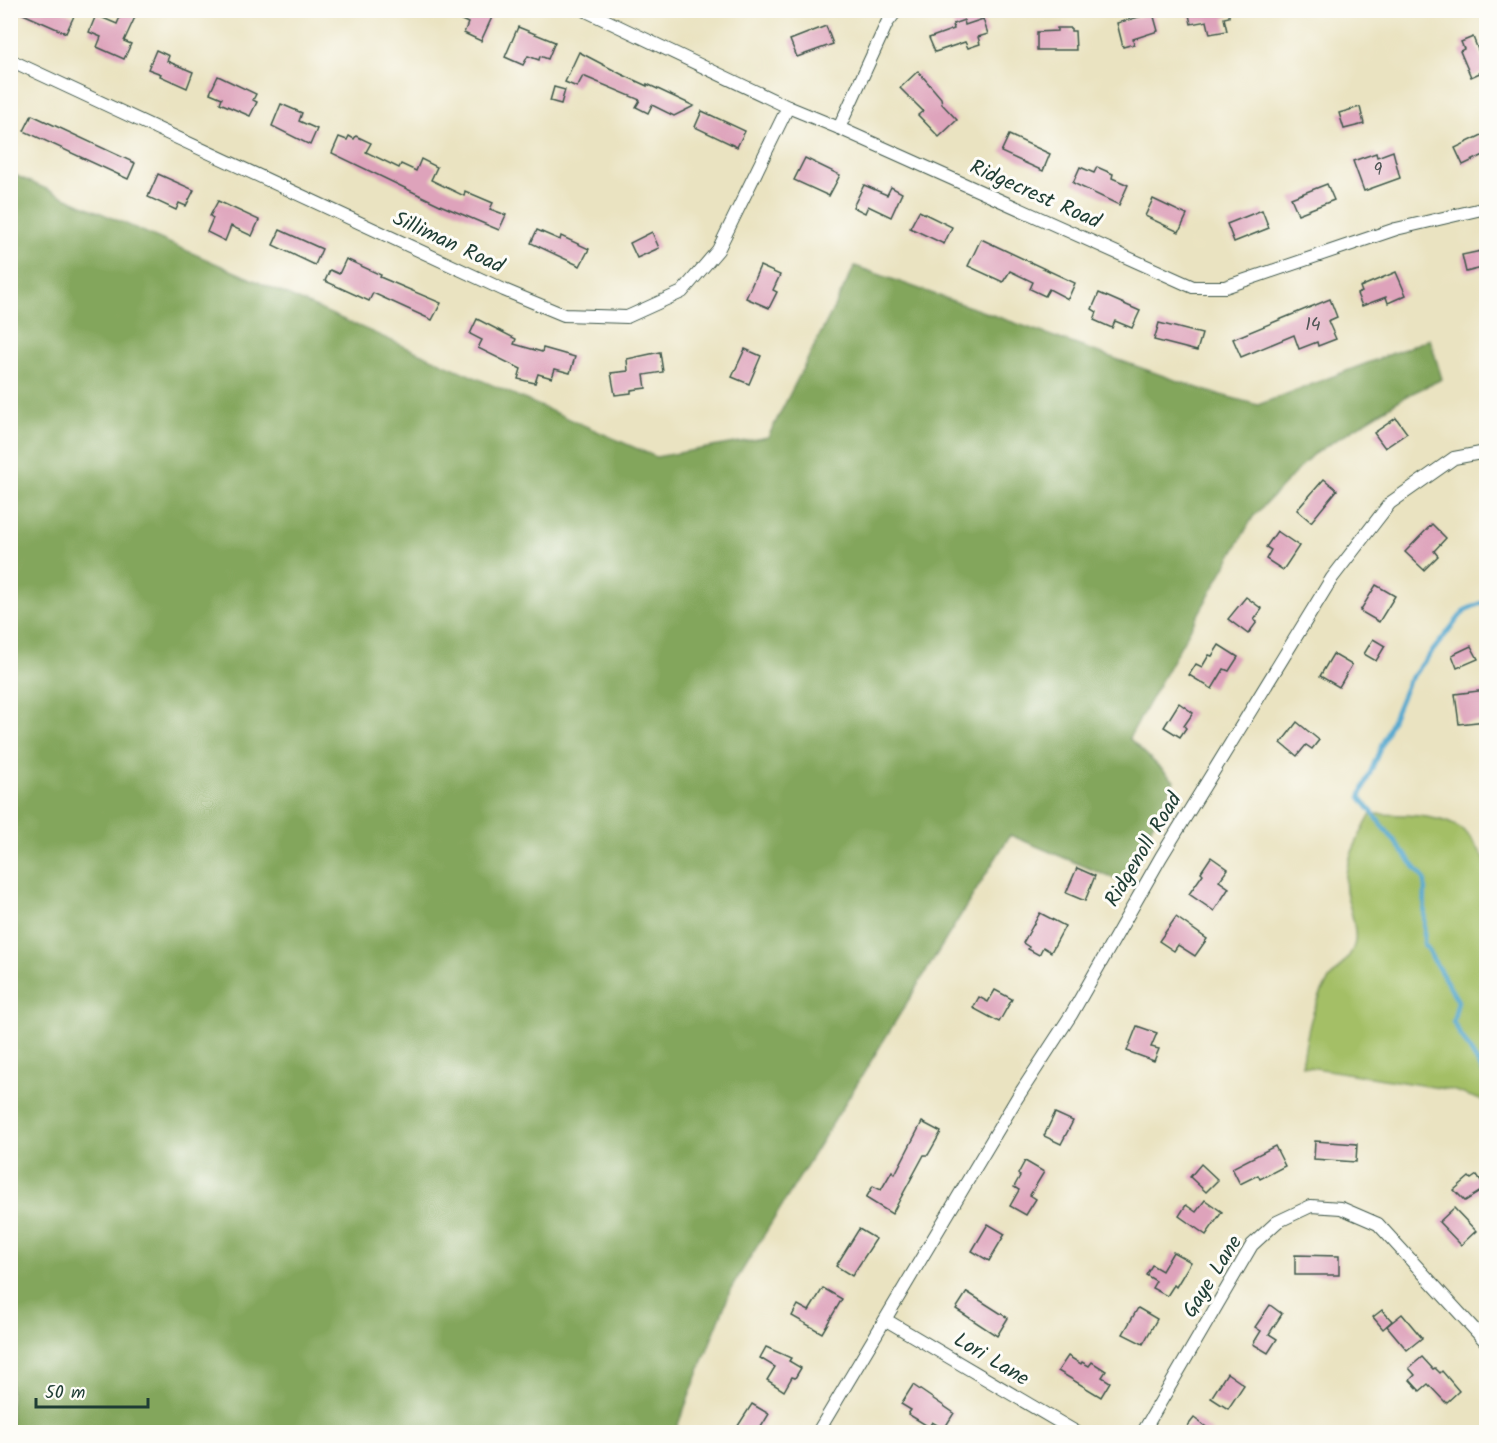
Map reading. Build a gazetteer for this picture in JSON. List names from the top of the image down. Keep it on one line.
{"streets":{"street":["Ridgecrest Road","Silliman Road","Ridgenoll Road","Gaye Lane","Lori Lane"]},"crossings":[["Ridgecrest Road","Silliman Road"],["Ridgenoll Road","Lori Lane"]],"house_numbers":["9","14"],"scale_bar":"50 m"}
